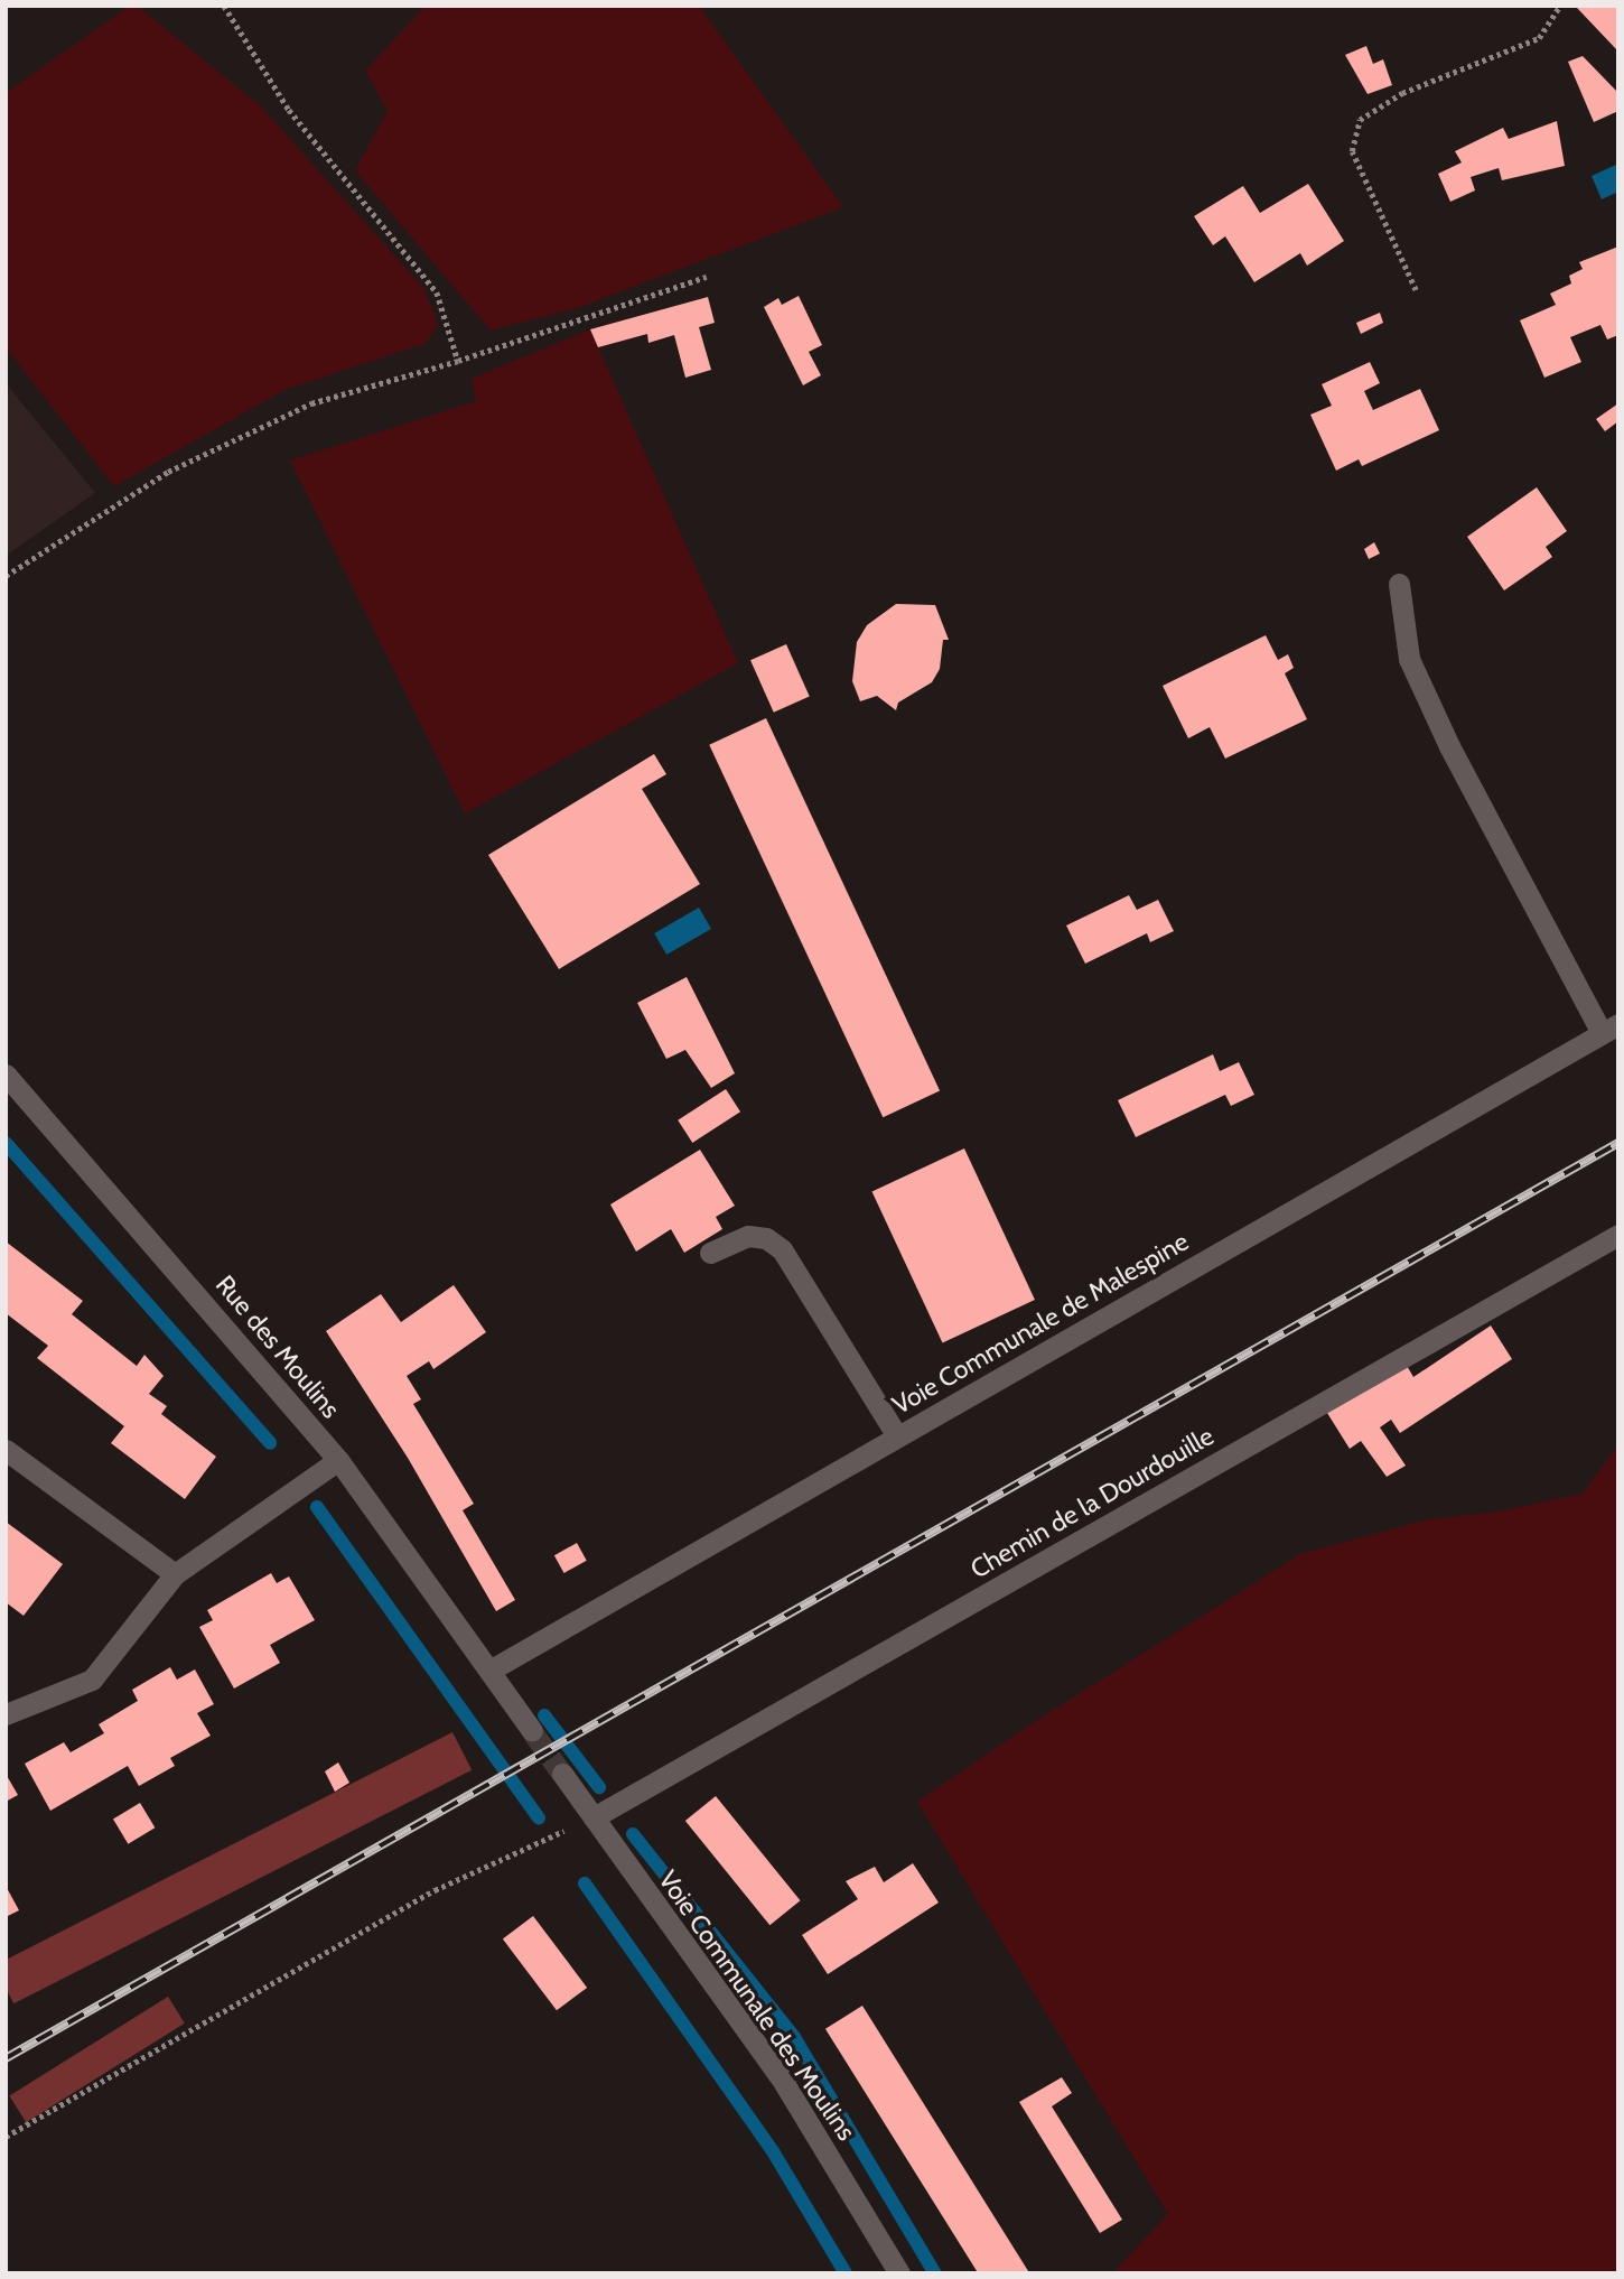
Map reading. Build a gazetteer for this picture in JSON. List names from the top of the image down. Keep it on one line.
{"streets":{"street":["Voie Communale de Malespine","Rue des Moulins","Chemin de la Dourdouille","Voie Communale des Moulins"]},"crossings":[["Voie Communale de Malespine","Rue des Moulins"],["Chemin de la Dourdouille","Voie Communale des Moulins"]]}
